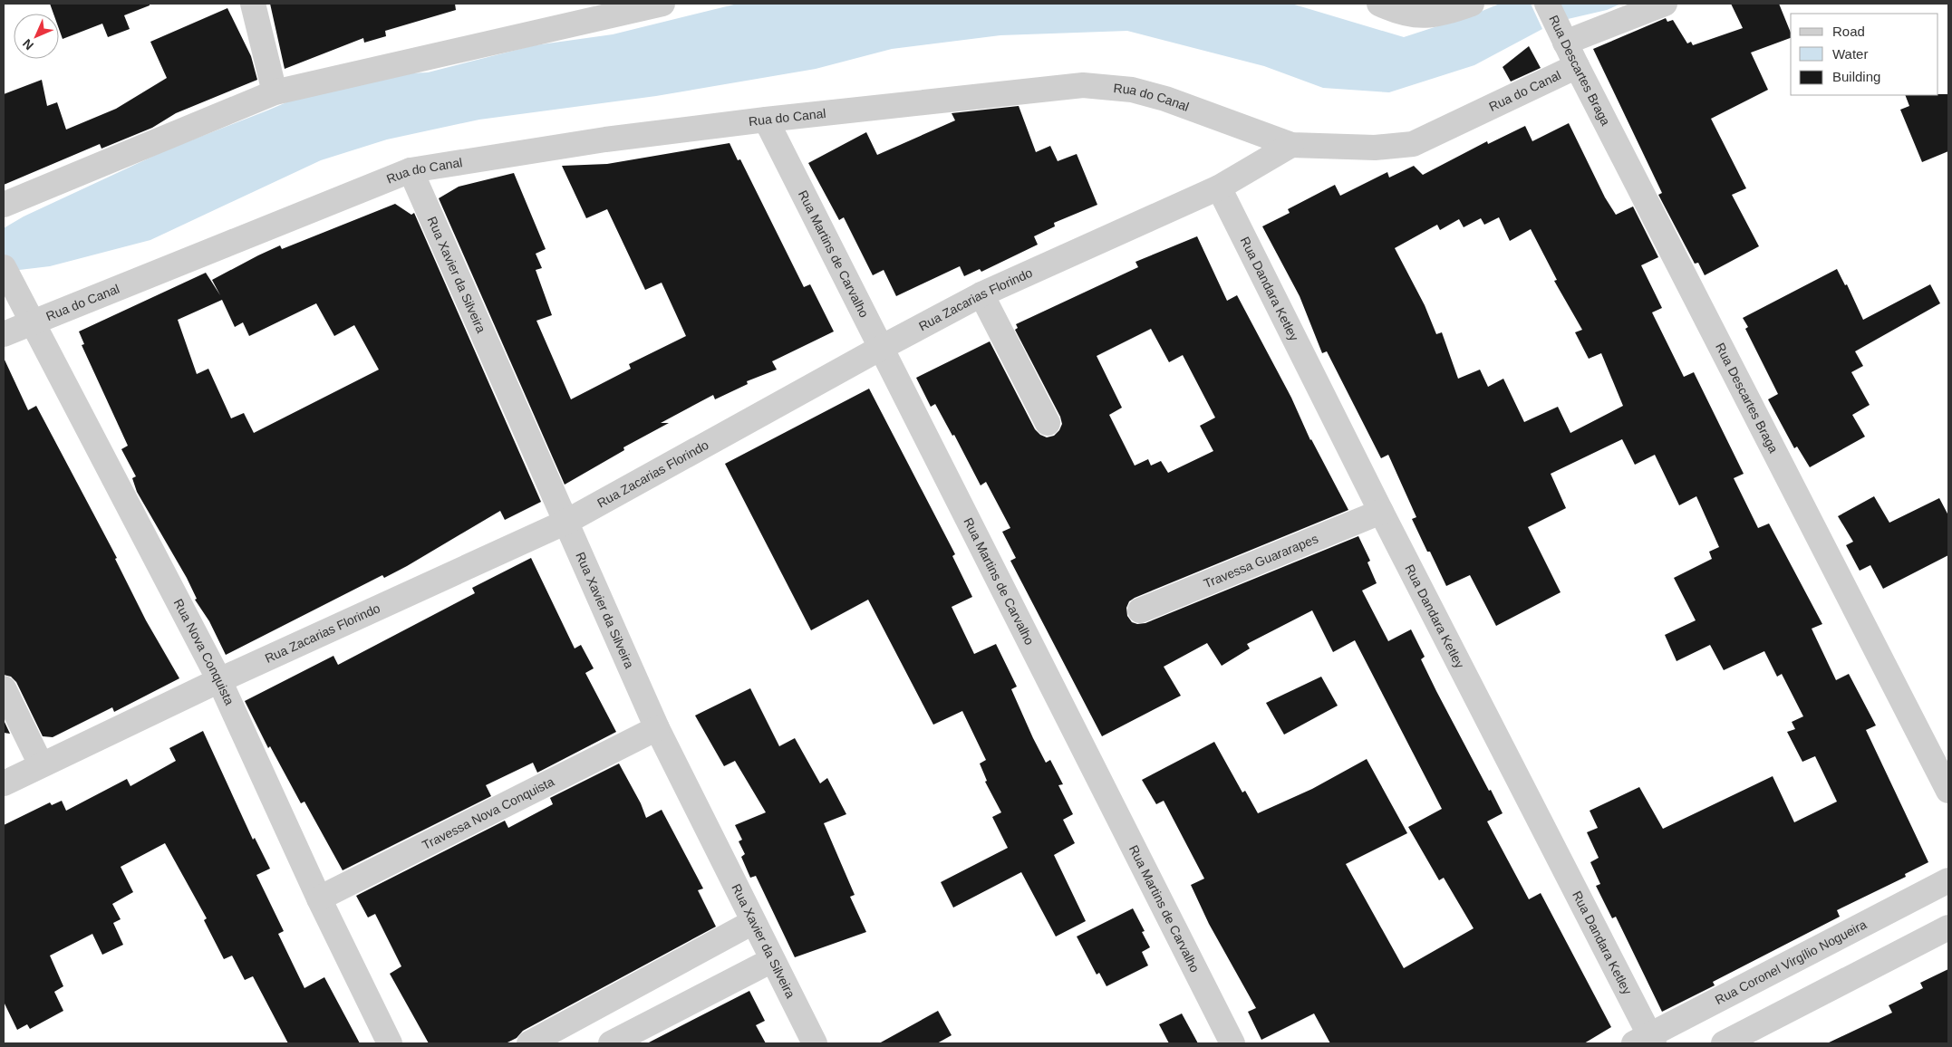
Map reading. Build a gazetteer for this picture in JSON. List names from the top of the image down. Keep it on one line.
{"streets":{"street":["Rua Descartes Braga","Rua do Canal","Rua Martins de Carvalho","Rua Xavier da Silveira","Rua Dandara Ketley","Rua Zacarias Florindo","Travessa Guararapes","Rua Nova Conquista","Travessa Nova Conquista","Rua Coronel Virgílio Nogueira"]},"crossings":[["Rua Descartes Braga","Rua do Canal"],["Rua do Canal","Rua Martins de Carvalho"],["Rua do Canal","Rua Xavier da Silveira"],["Rua do Canal","Rua Zacarias Florindo"],["Rua do Canal","Rua Nova Conquista"],["Rua Martins de Carvalho","Rua Zacarias Florindo"],["Rua Xavier da Silveira","Rua Zacarias Florindo"],["Rua Xavier da Silveira","Travessa Nova Conquista"],["Rua Dandara Ketley","Rua Zacarias Florindo"],["Rua Dandara Ketley","Travessa Guararapes"],["Rua Dandara Ketley","Rua Coronel Virgílio Nogueira"],["Rua Zacarias Florindo","Rua Nova Conquista"],["Rua Nova Conquista","Travessa Nova Conquista"]],"legend":["Road","Water","Building"],"north":"bottom left"}
